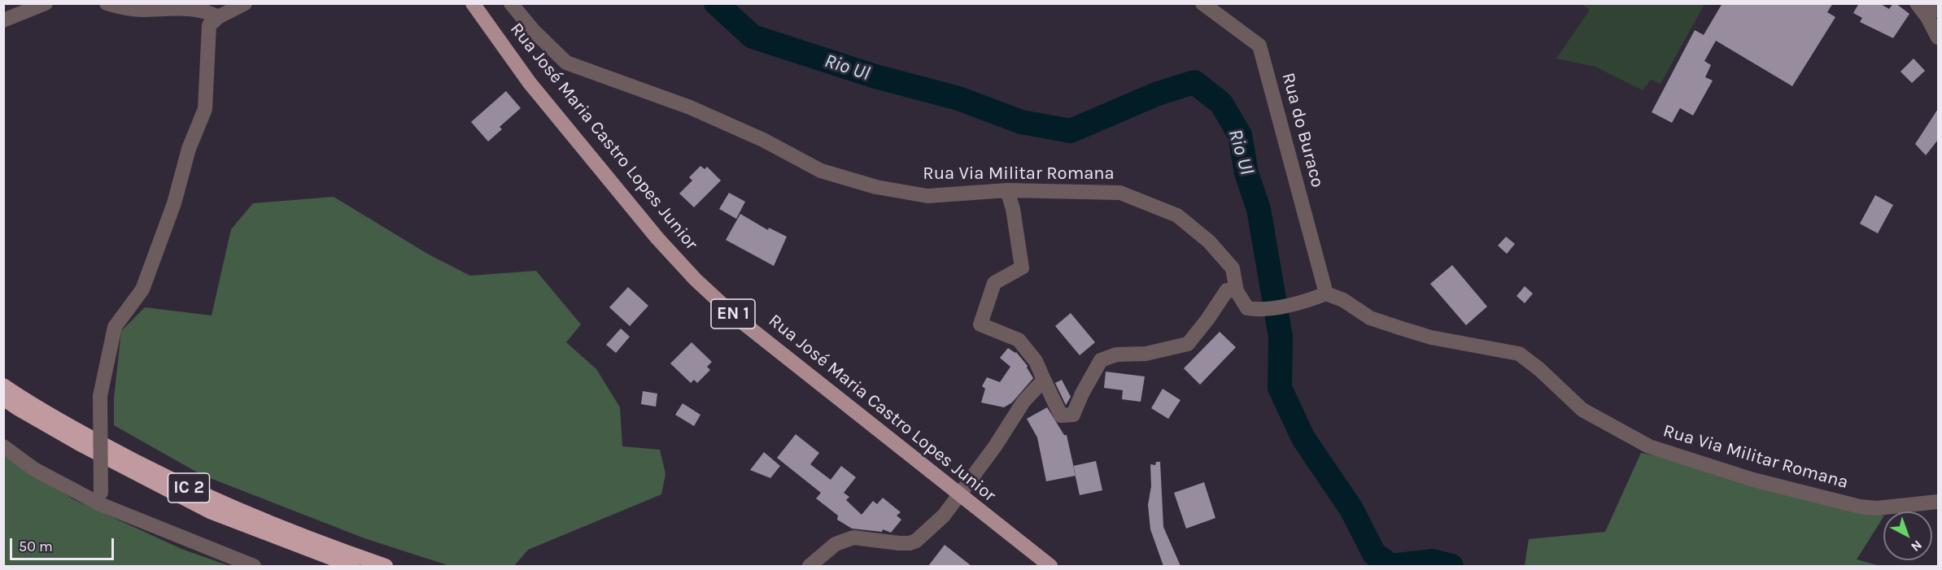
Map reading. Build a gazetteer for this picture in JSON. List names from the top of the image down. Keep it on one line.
{"streets":{"highway":["IC 2"],"main road":["Rua José Maria Castro Lopes Junior","EN 1"],"street":["Rua do Buraco","Rua Via Militar Romana"]},"crossings":[["Rua do Buraco","Rua Via Militar Romana"]],"water":["Rio Ul"],"scale_bar":"50 m","north":"bottom right"}
